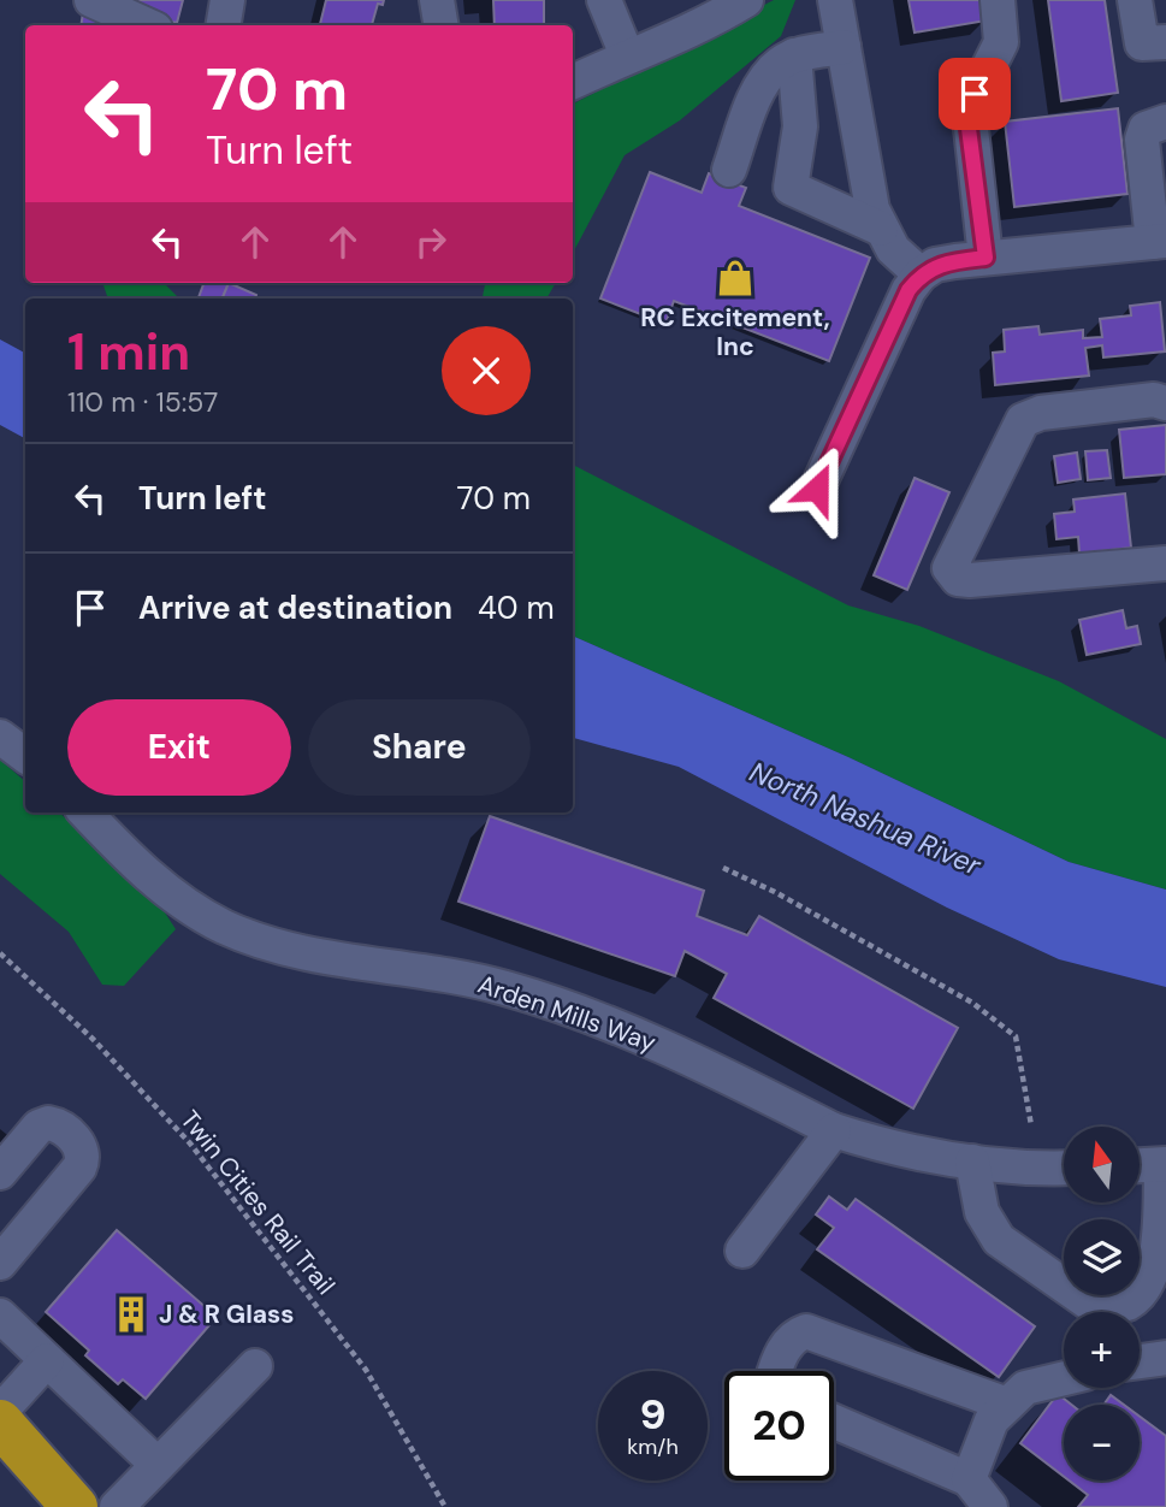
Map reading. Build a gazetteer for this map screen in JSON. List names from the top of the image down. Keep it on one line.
{"streets":{"lane":["Arden Mills Way"],"path":["Twin Cities Rail Trail"]},"water":["North Nashua River"],"places":{"shop":["RC Excitement, Inc"],"building":["J & R Glass"]},"north":"top","page":{"turn":["70 m","Turn left"],"heading":["1 min","110 m · 15:57"],"list":[{"name":"Turn left","value":"70 m"},{"name":"Arrive at destination","value":"40 m"}],"buttons":["Exit","Share"],"map_buttons":["+","−"],"speed":"9 km/h","limit":"20"}}
